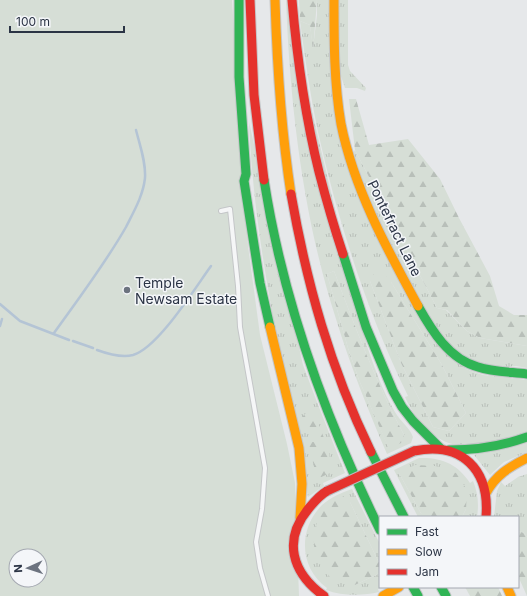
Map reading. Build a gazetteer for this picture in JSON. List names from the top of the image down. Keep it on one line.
{"streets":{"main road":["Pontefract Lane"]},"places":["Temple Newsam Estate"],"legend":["Fast","Slow","Jam"],"scale_bar":"100 m","north":"left"}
